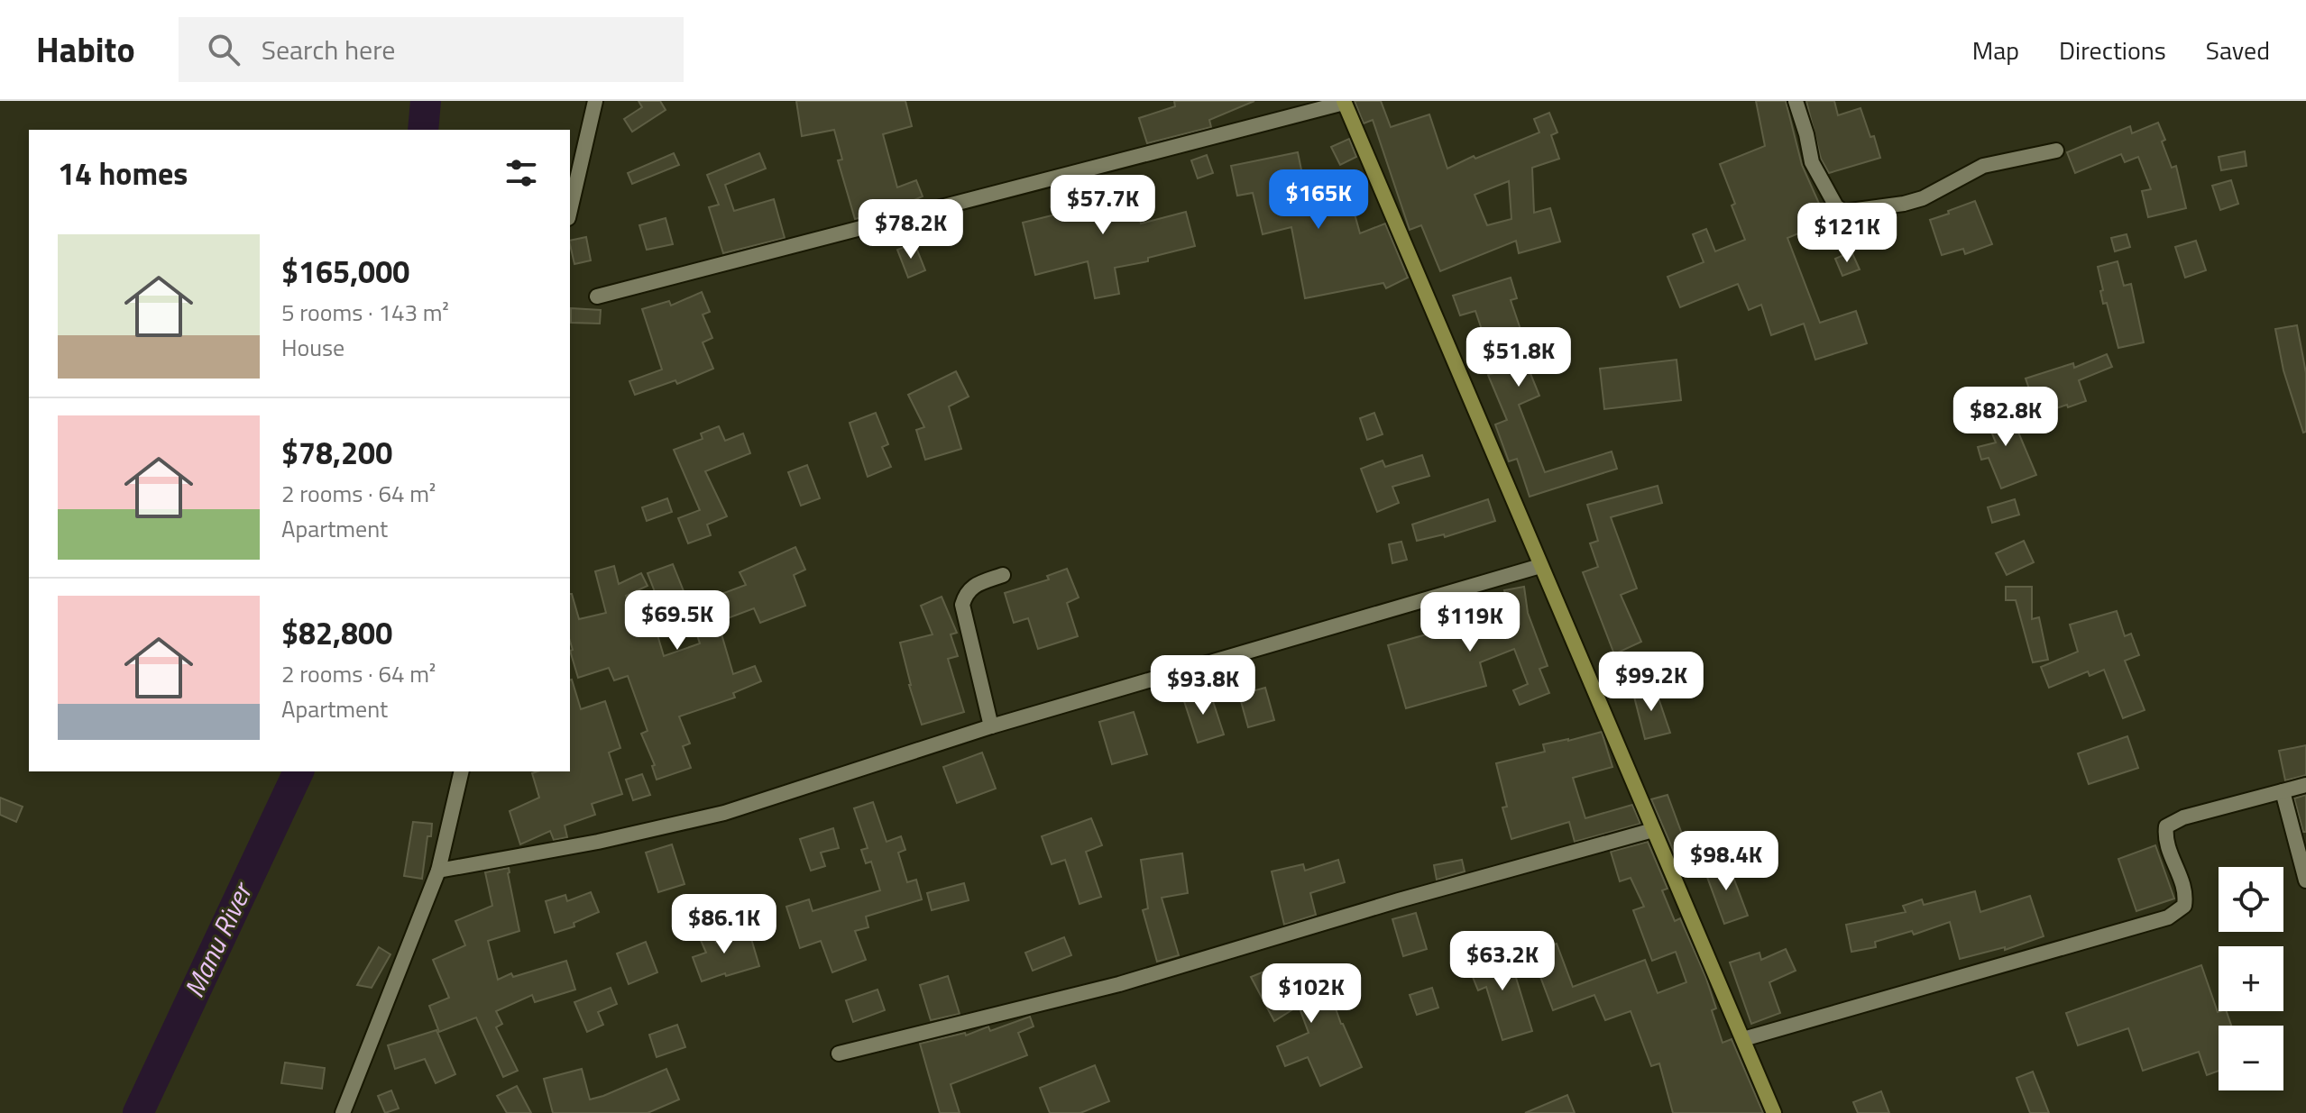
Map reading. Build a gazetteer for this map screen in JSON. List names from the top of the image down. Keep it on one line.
{"water":["Manu River"],"page":{"header":"Habito","search":"Search here","nav":["Map","Directions","Saved"],"heading":"14 homes","price":["$165K","$57.7K","$78.2K","$121K","$51.8K","$82.8K","$69.5K","$119K","$99.2K","$93.8K","$98.4K","$86.1K","$63.2K","$102K"],"list":[{"name":"$165,000","note":"5 rooms · 143 m² · House"},{"name":"$78,200","note":"2 rooms · 64 m² · Apartment"},{"name":"$82,800","note":"2 rooms · 64 m² · Apartment"}],"map_buttons":["+","−"]}}
